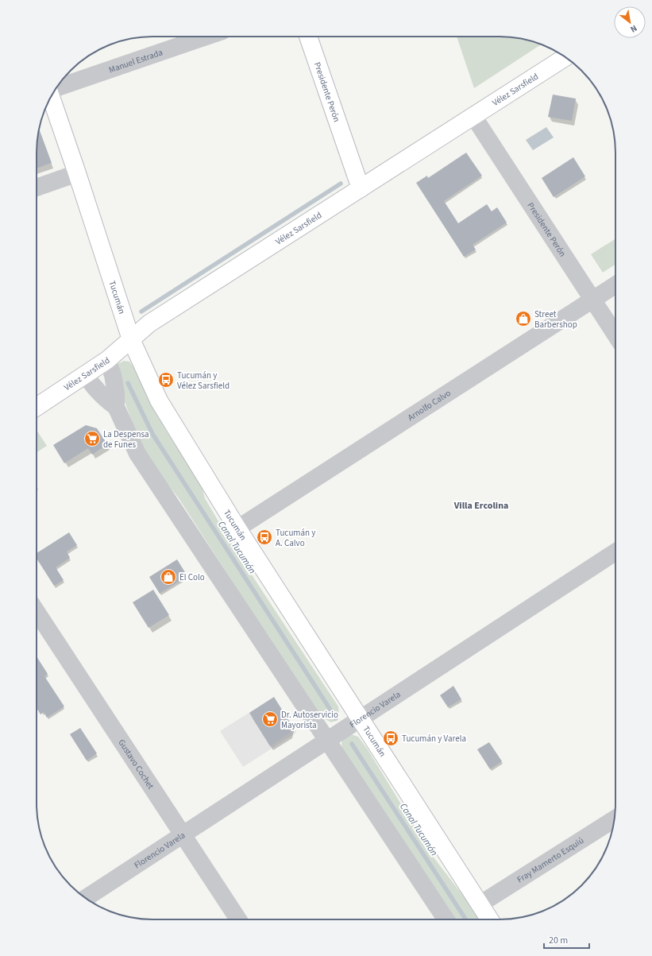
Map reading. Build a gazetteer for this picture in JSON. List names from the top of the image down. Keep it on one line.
{"streets":{"main road":["Vélez Sarsfield","Presidente Perón","Tucumán"],"street":["Manuel Estrada","Arnolfo Calvo","Florencio Varela","Gustavo Cochet","Fray Mamerto Esquiú"]},"crossings":[["Vélez Sarsfield","Presidente Perón"],["Vélez Sarsfield","Tucumán"],["Presidente Perón","Arnolfo Calvo"],["Tucumán","Arnolfo Calvo"],["Tucumán","Florencio Varela"],["Tucumán","Fray Mamerto Esquiú"],["Florencio Varela","Gustavo Cochet"]],"districts":["Villa Ercolina"],"water":["Canal Tucumán"],"places":{"shop":["Street Barbershop","El Colo"],"bus stop":["Tucumán y Vélez Sarsfield","Tucumán y A. Calvo","Tucumán y Varela"],"supermarket":["La Despensa de Funes","Dr. Autoservicio Mayorista"]},"scale_bar":"20 m","north":"bottom right"}
